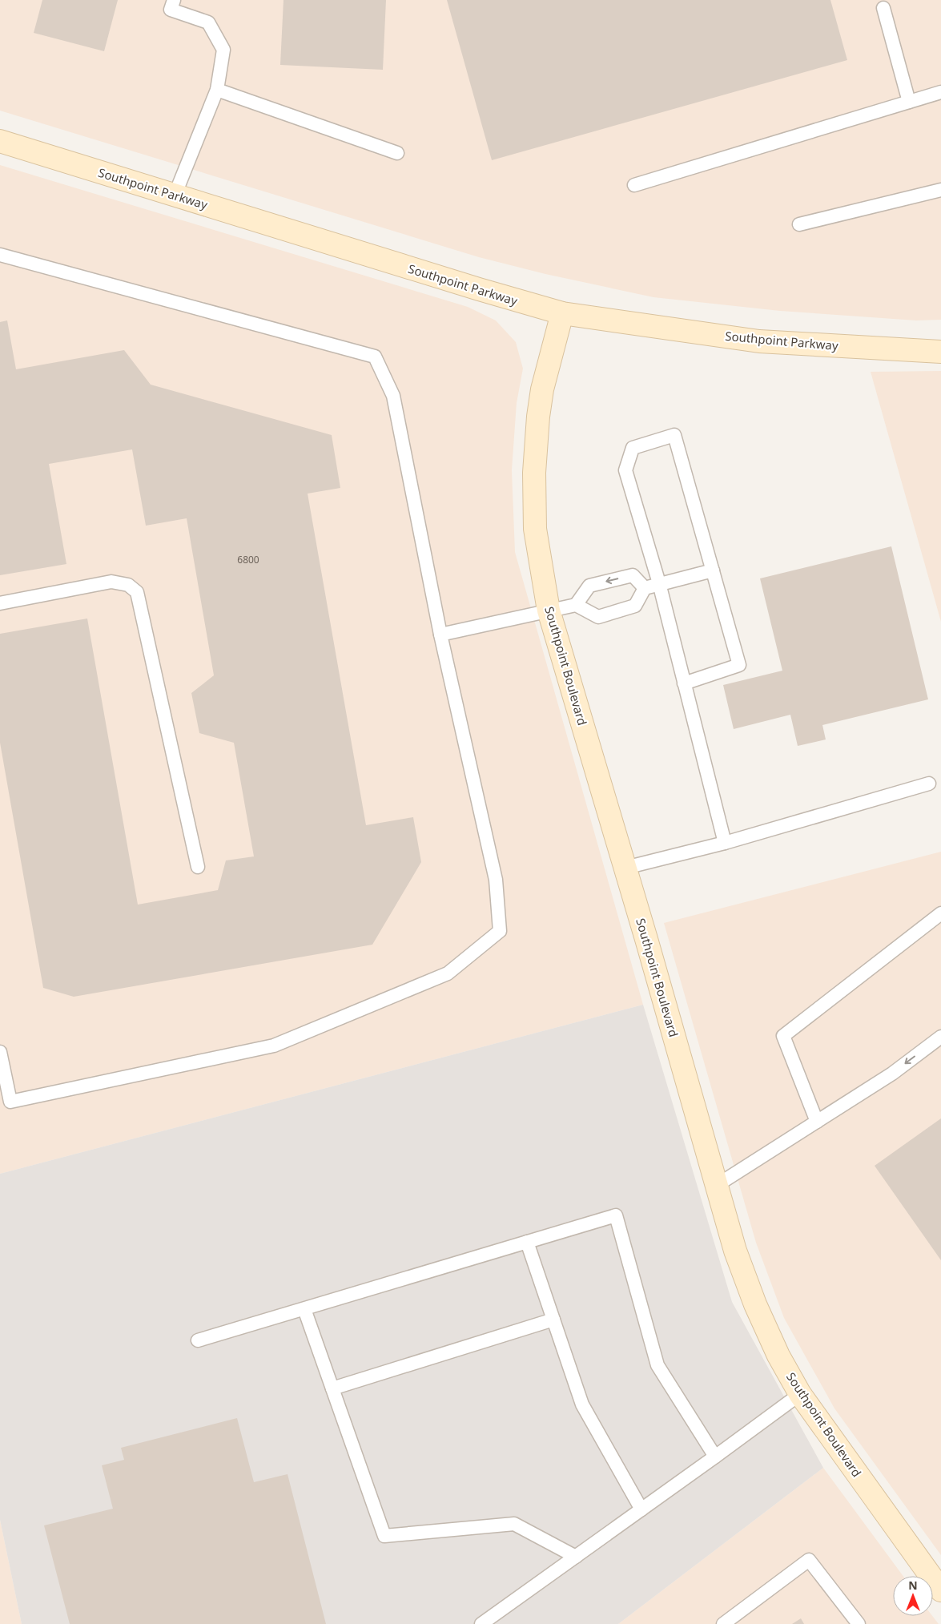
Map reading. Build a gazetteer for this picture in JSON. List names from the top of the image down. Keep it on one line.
{"streets":{"street":["Southpoint Parkway","Southpoint Boulevard"]},"crossings":[["Southpoint Parkway","Southpoint Boulevard"]],"house_numbers":["6800"],"north":"top"}
